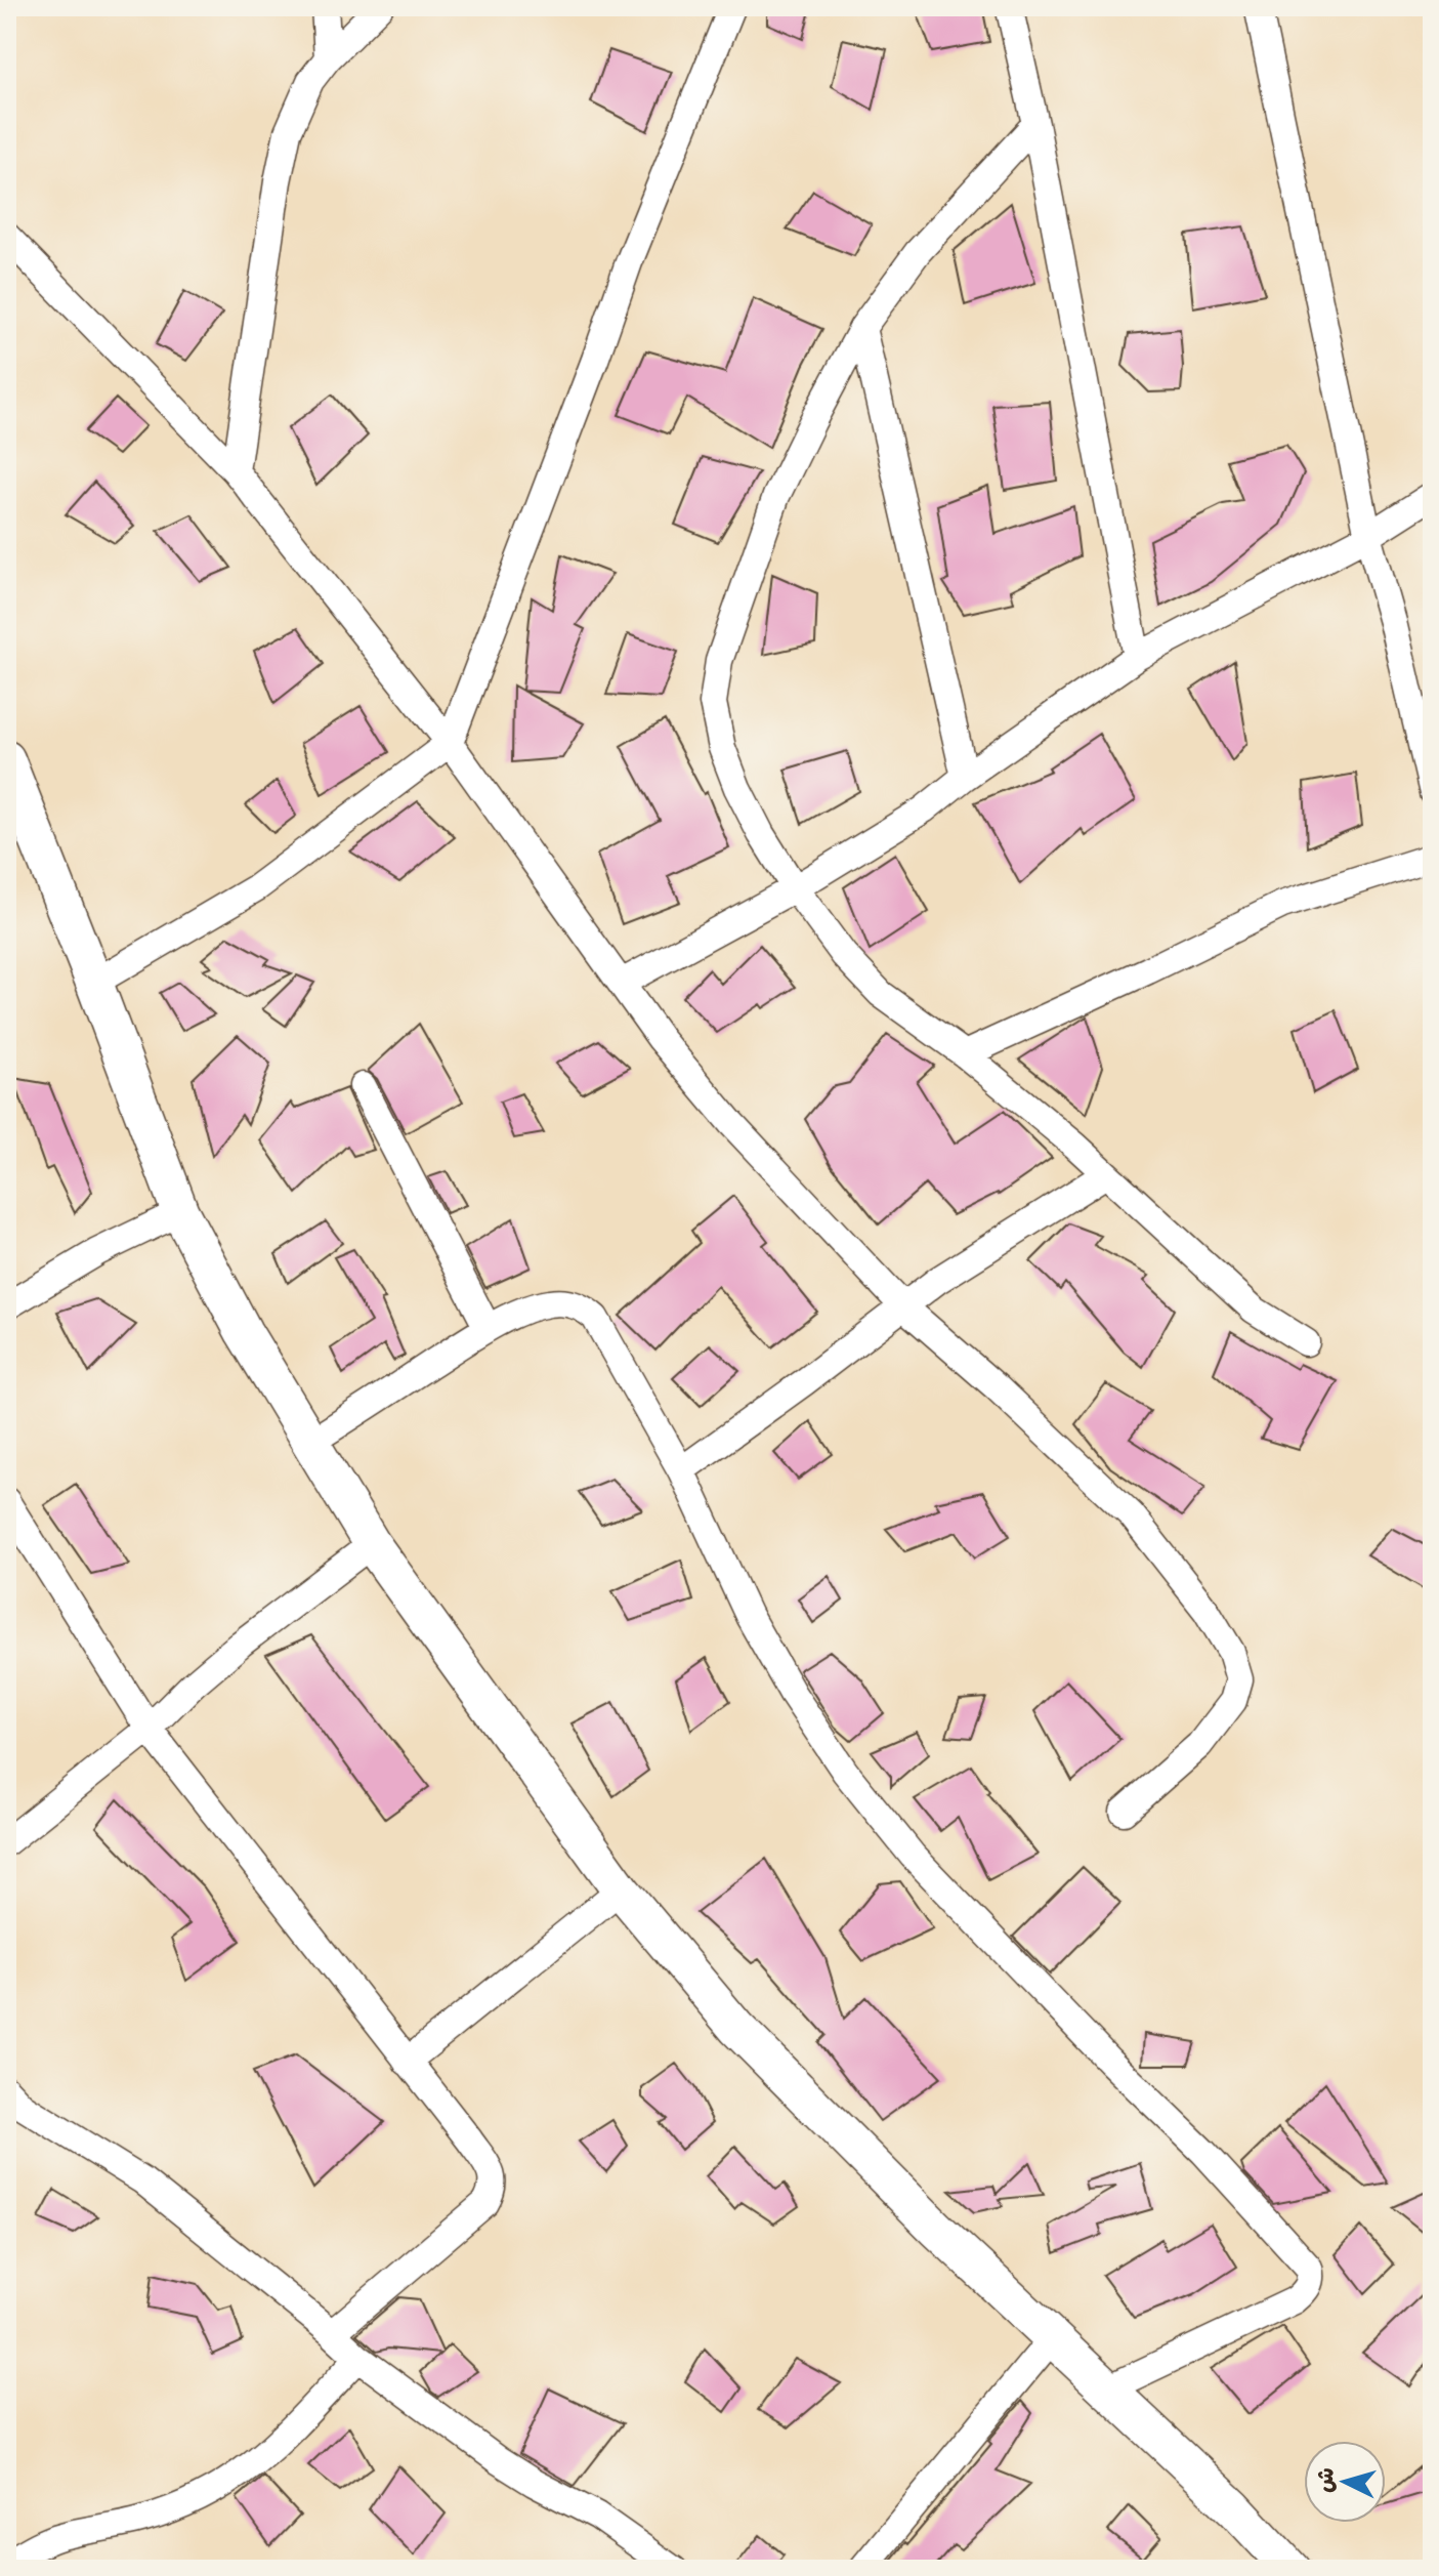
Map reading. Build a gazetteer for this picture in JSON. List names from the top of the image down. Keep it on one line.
{"north":"left"}
